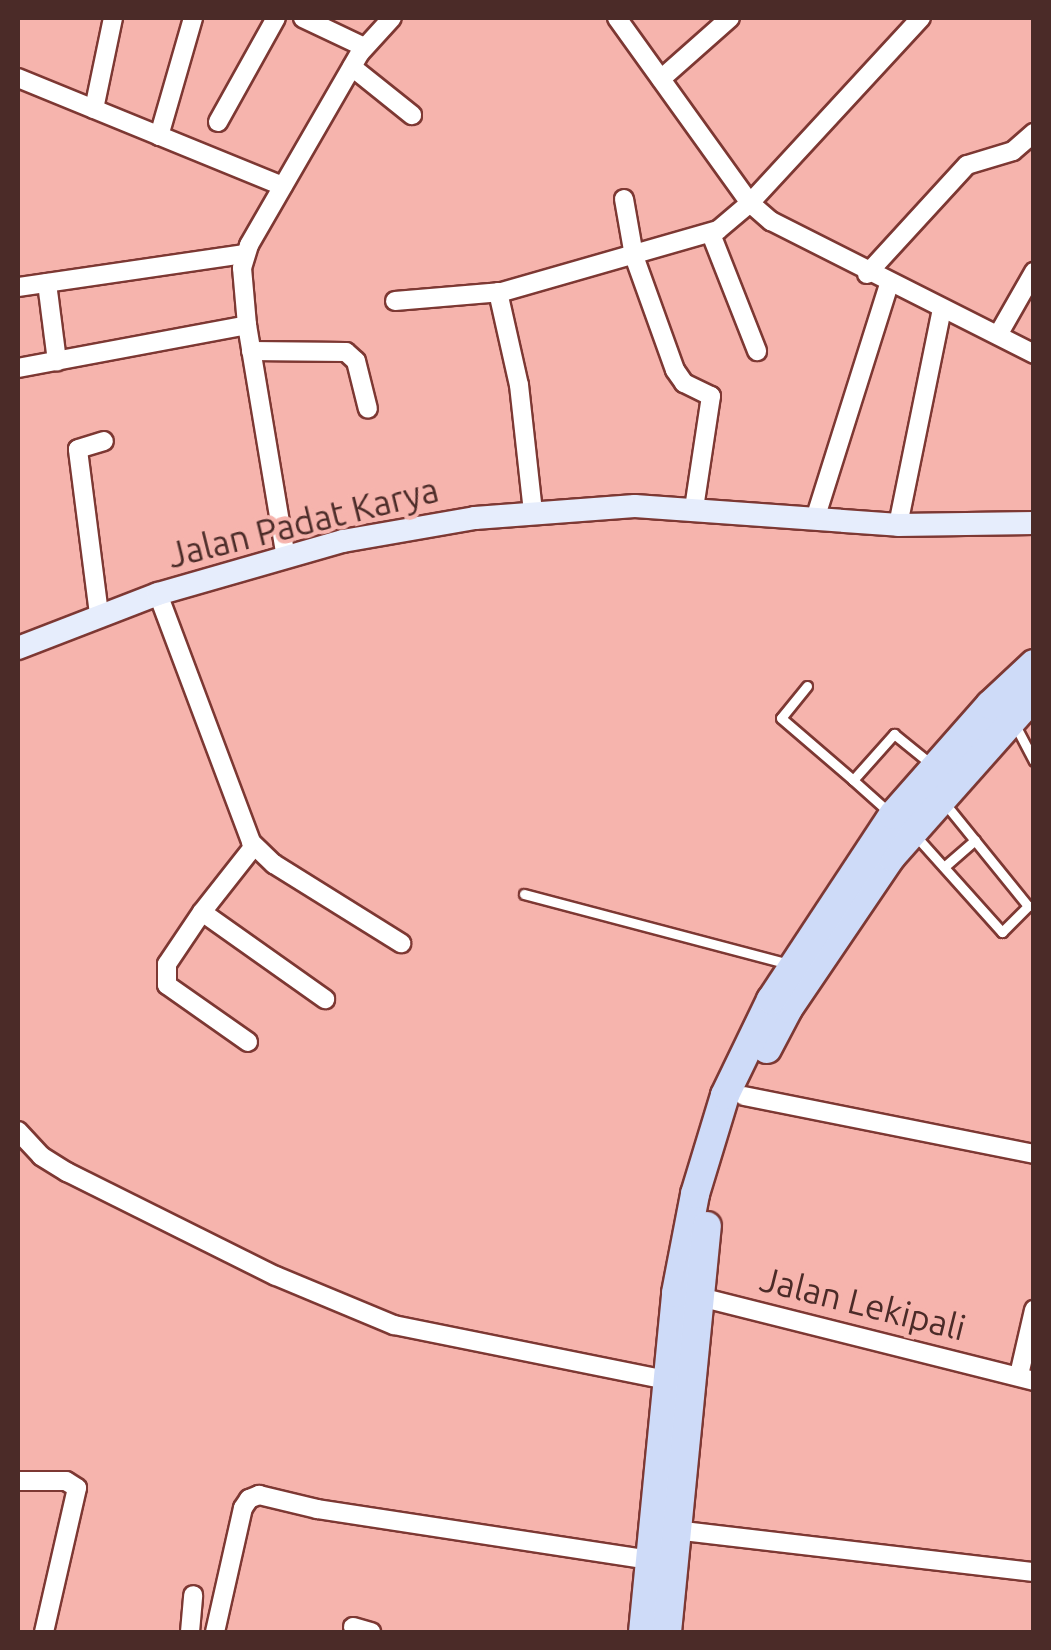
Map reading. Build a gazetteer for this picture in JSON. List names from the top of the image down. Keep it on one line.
{"streets":{"street":["Jalan Padat Karya","Jalan Lekipali"]}}
